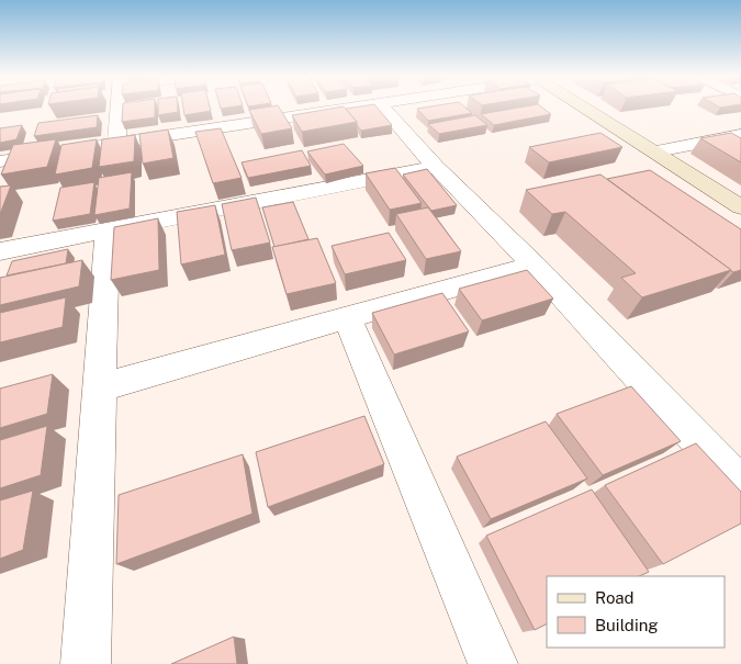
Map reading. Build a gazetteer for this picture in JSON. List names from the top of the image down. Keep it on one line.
{"legend":["Road","Building"]}
